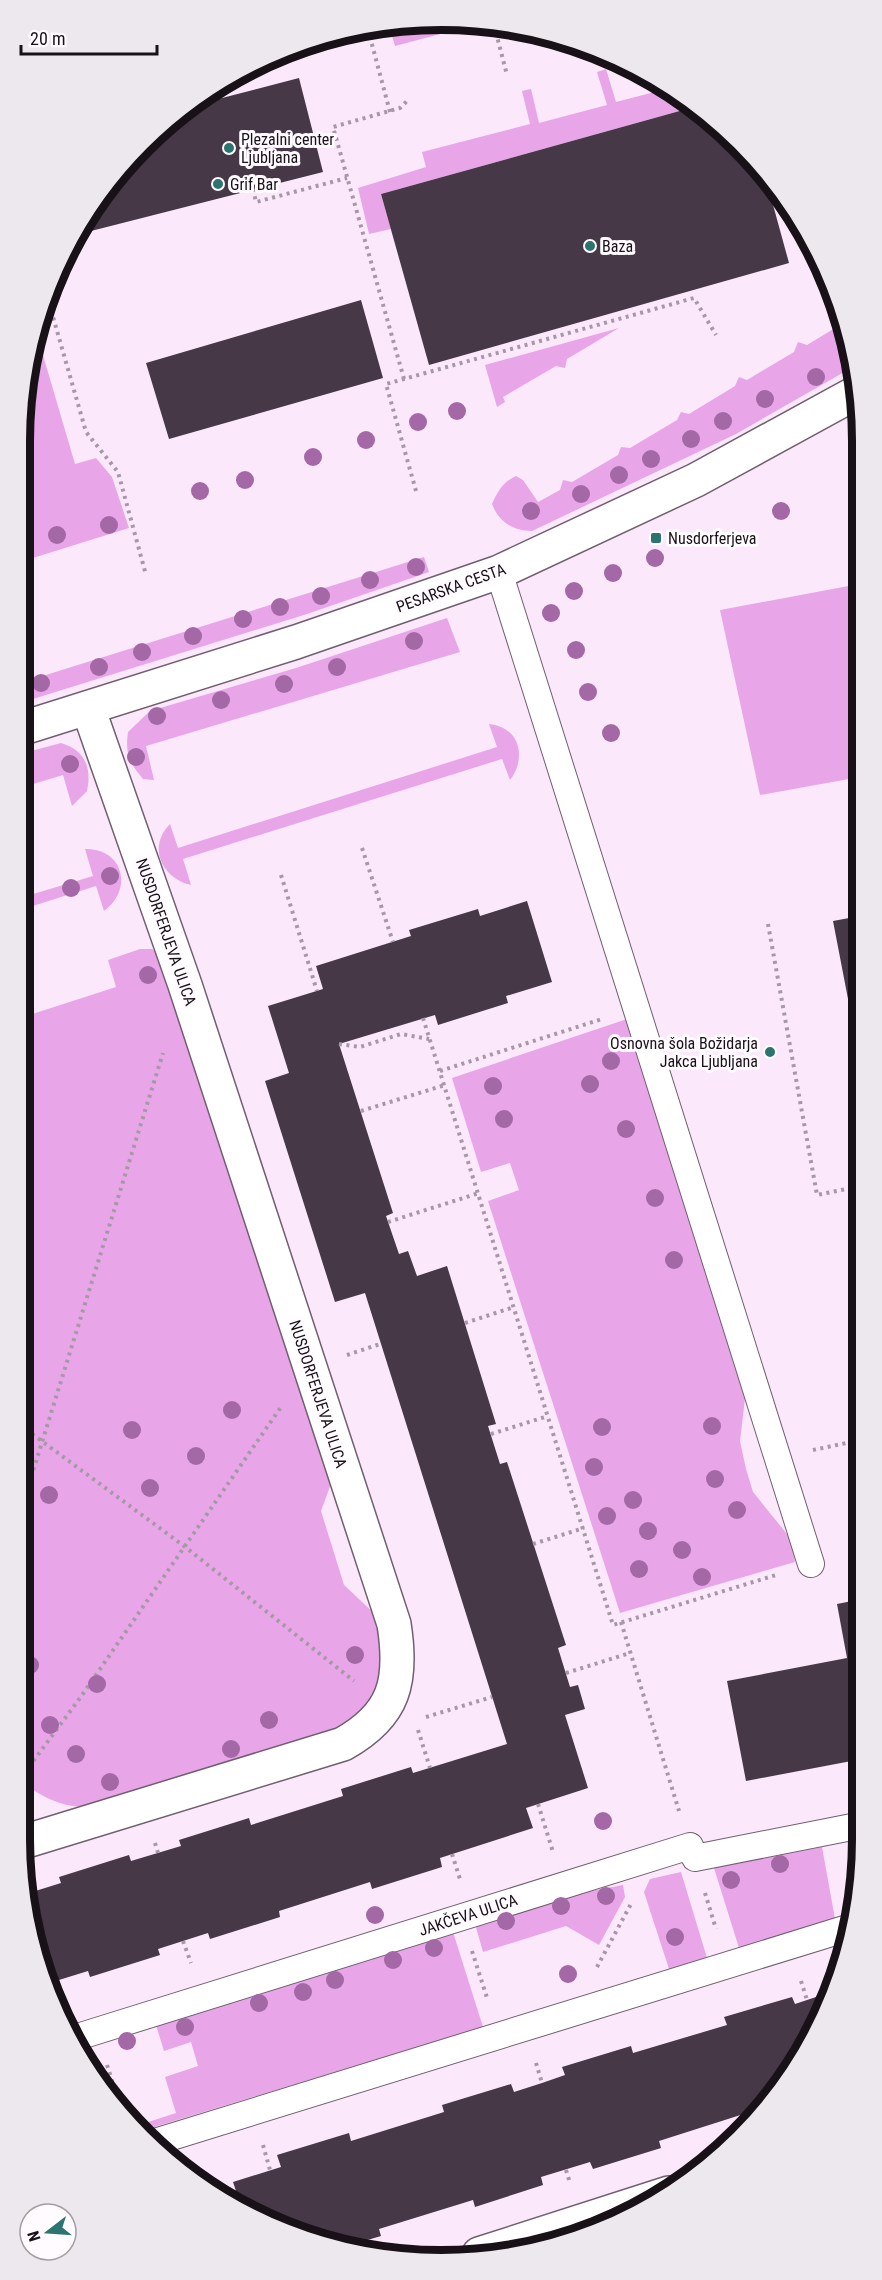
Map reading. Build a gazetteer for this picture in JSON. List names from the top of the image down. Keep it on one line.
{"streets":{"street":["PESARSKA CESTA","NUSDORFERJEVA ULICA"],"lane":["JAKČEVA ULICA"]},"crossings":[["PESARSKA CESTA","NUSDORFERJEVA ULICA"]],"places":{"other":["Plezalni center Ljubljana","Grif Bar","Baza","Osnovna šola Božidarja Jakca Ljubljana"],"transit":["Nusdorferjeva"]},"scale_bar":"20 m","north":"left"}
